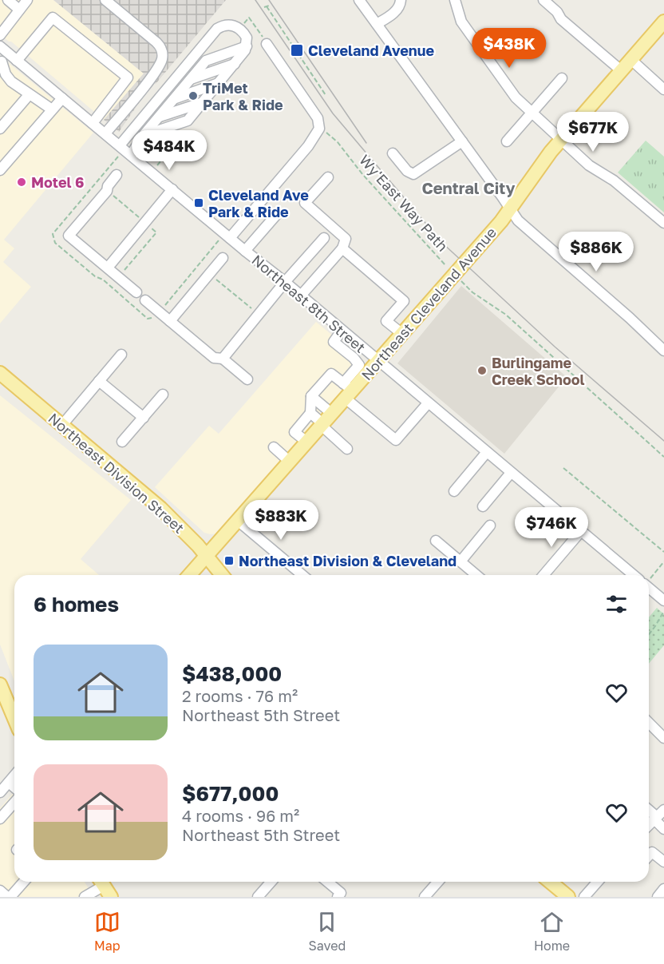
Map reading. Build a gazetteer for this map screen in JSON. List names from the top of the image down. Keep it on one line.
{"streets":{"main road":["Northeast Cleveland Avenue","Northeast Division Street"],"street":["Northeast 8th Street"],"path":["Wy'East Way Path"]},"crossings":[["Wy'East Way Path","Northeast Cleveland Avenue"],["Northeast 8th Street","Northeast Cleveland Avenue"],["Northeast Cleveland Avenue","Northeast Division Street"]],"districts":["Central City"],"places":{"transit":["Cleveland Avenue","Cleveland Ave Park & Ride","Northeast Division & Cleveland"],"other":["TriMet Park & Ride","Motel 6","Burlingame Creek School"]},"page":{"price":["$438K","$677K","$484K","$886K","$883K","$746K"],"heading":"6 homes","list":[{"name":"$438,000","note":"2 rooms · 76 m² · Northeast 5th Street"},{"name":"$677,000","note":"4 rooms · 96 m² · Northeast 5th Street"}],"tabs":["Map","Saved","Home"]}}
